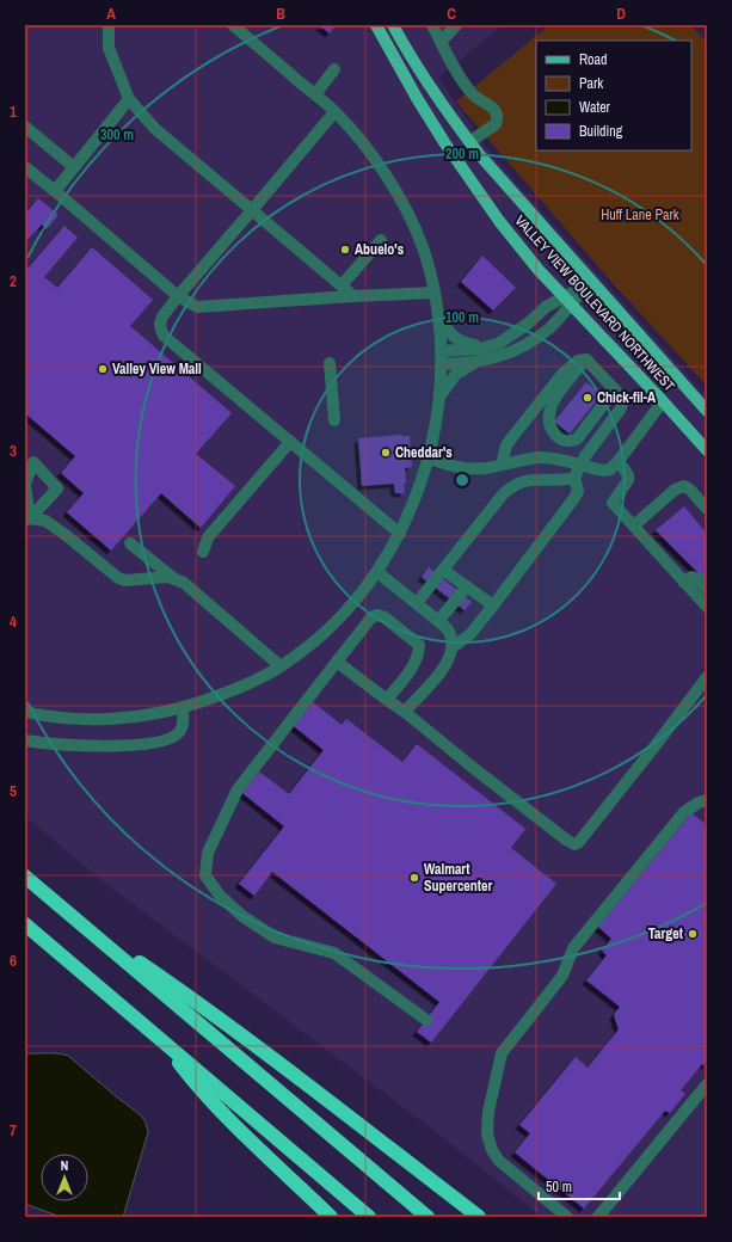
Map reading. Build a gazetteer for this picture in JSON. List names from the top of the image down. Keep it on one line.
{"streets":{"main road":["VALLEY VIEW BOULEVARD NORTHWEST"]},"parks":["Huff Lane Park"],"places":["Abuelo's","Valley View Mall","Chick-fil-A","Cheddar's","Walmart Supercenter","Target"],"legend":["Road","Park","Water","Building"],"scale_bar":"50 m","north":"top","grid":{"columns":["A","B","C","D"],"rows":["1","2","3","4","5","6","7"]},"rings":["300 m","200 m","100 m"]}
